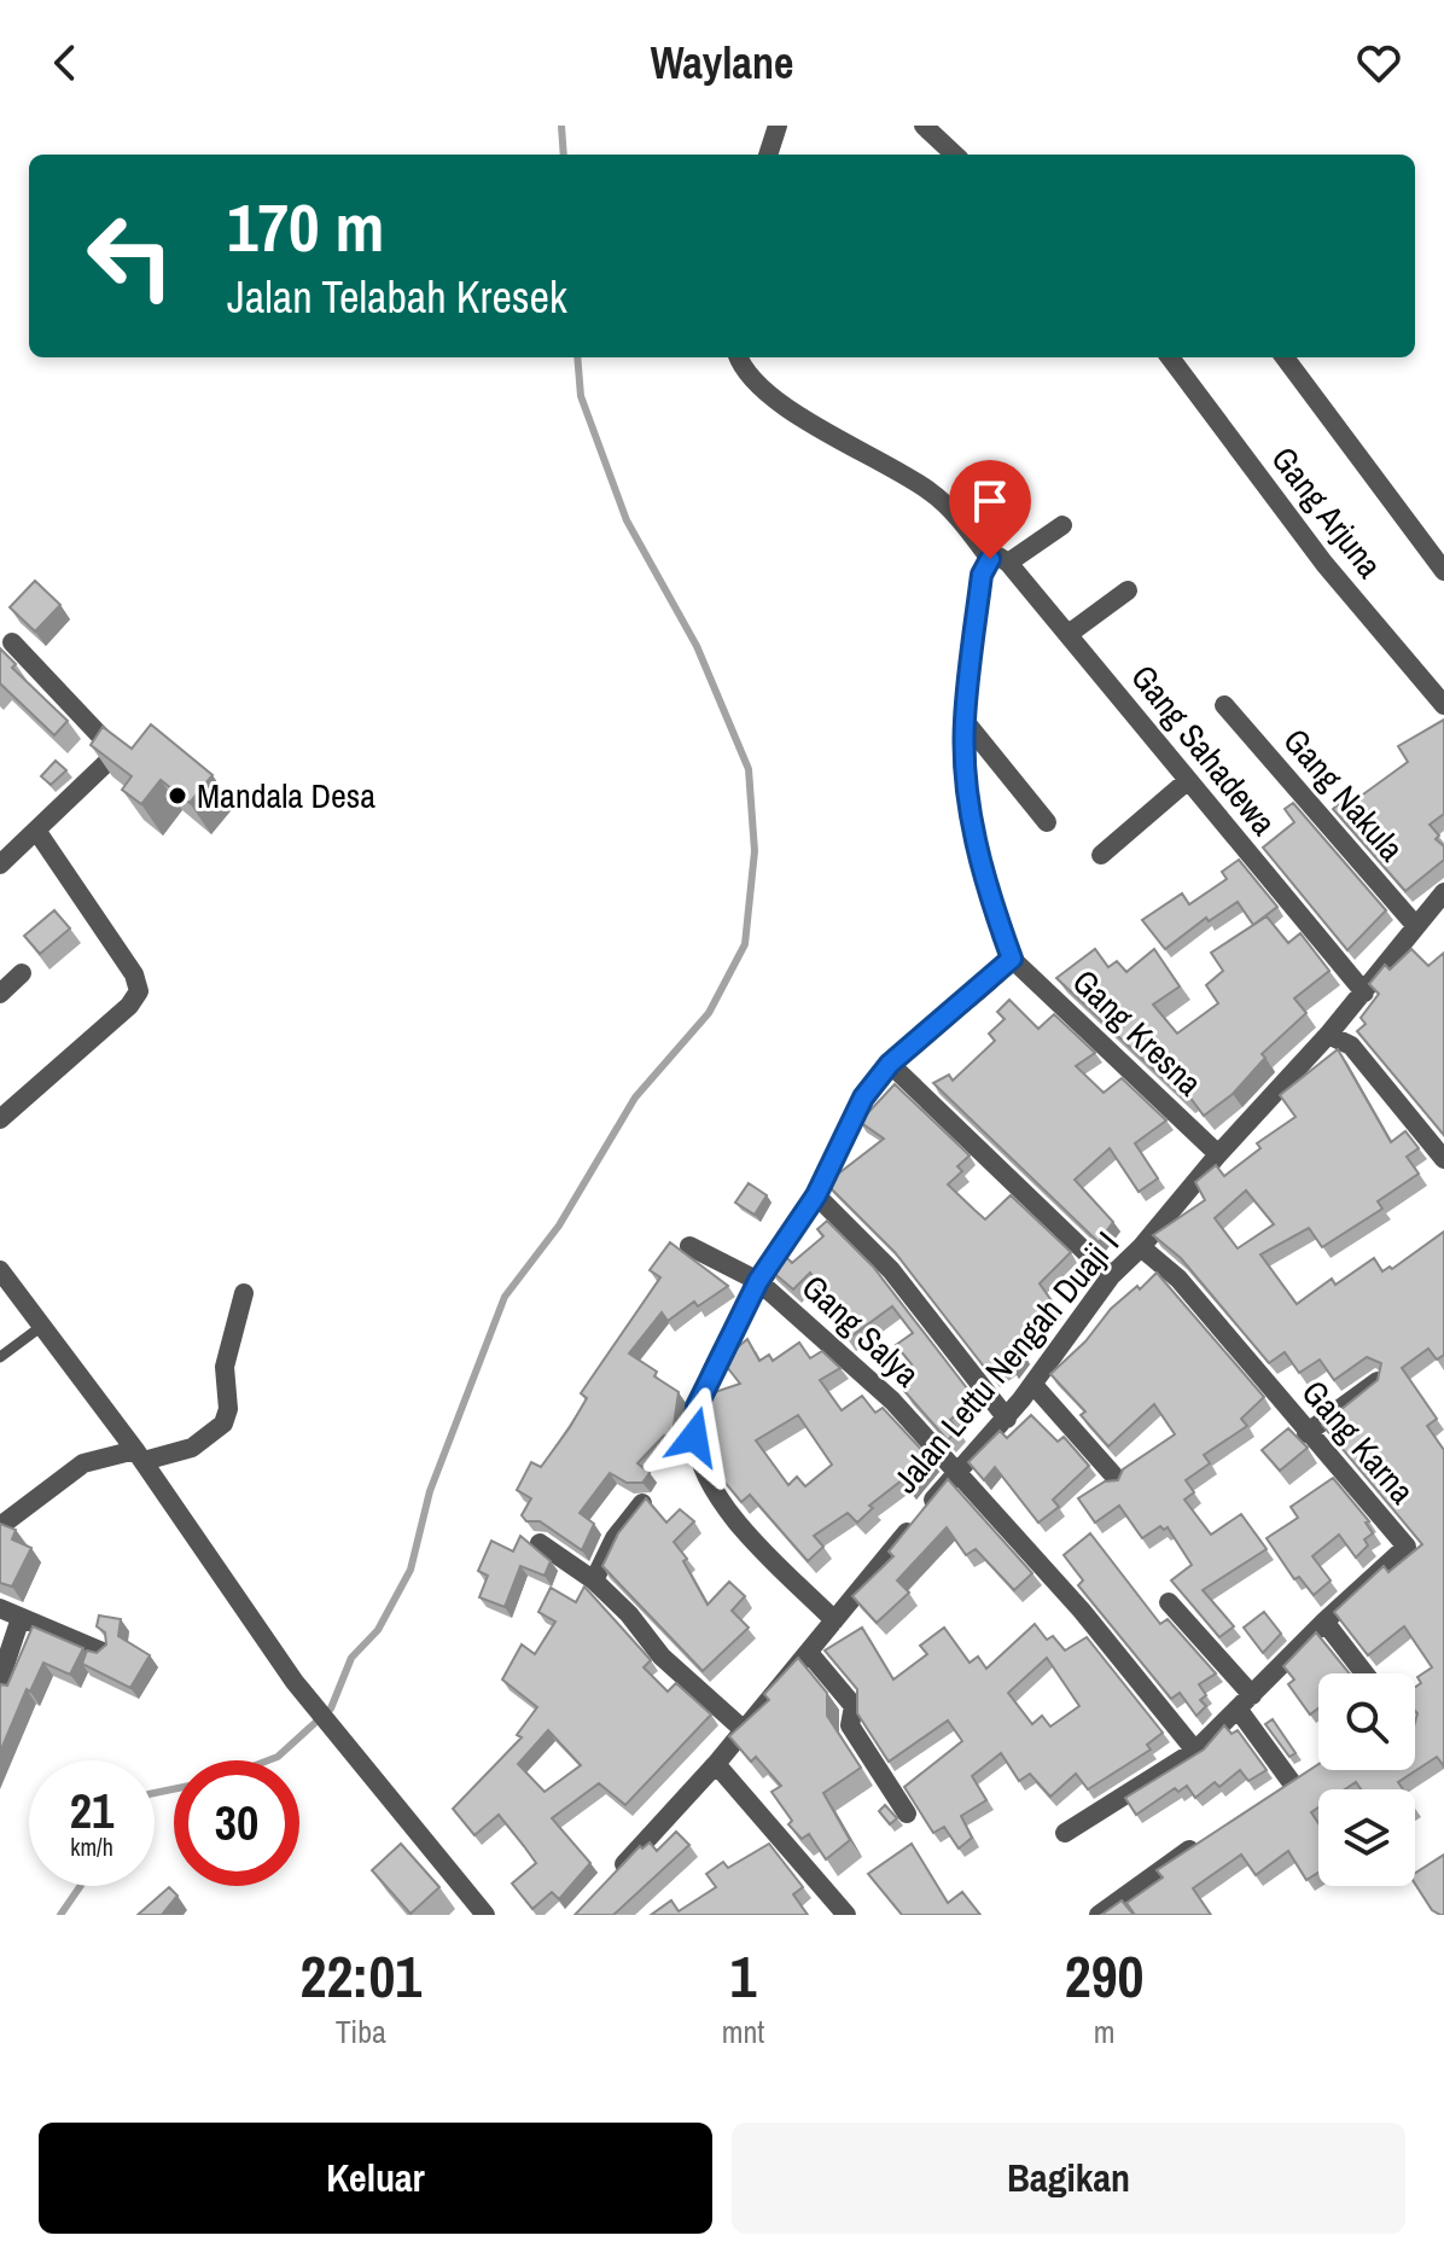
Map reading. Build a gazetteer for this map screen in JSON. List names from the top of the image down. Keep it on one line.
{"streets":{"street":["Gang Arjuna","Gang Sahadewa","Gang Nakula","Gang Kresna","Gang Salya","Jalan Lettu Nengah Duaji I","Gang Karna"]},"crossings":[["Gang Sahadewa","Jalan Lettu Nengah Duaji I"],["Gang Nakula","Jalan Lettu Nengah Duaji I"],["Gang Kresna","Jalan Lettu Nengah Duaji I"],["Gang Salya","Jalan Lettu Nengah Duaji I"],["Gang Salya","Gang Karna"],["Jalan Lettu Nengah Duaji I","Gang Karna"]],"places":["Mandala Desa"],"page":{"header":"Waylane","turn":["170 m","Jalan Telabah Kresek"],"speed":"21 km/h","limit":"30","eta":["22:01","Tiba","1","mnt","290","m"],"buttons":["Keluar","Bagikan"]}}
